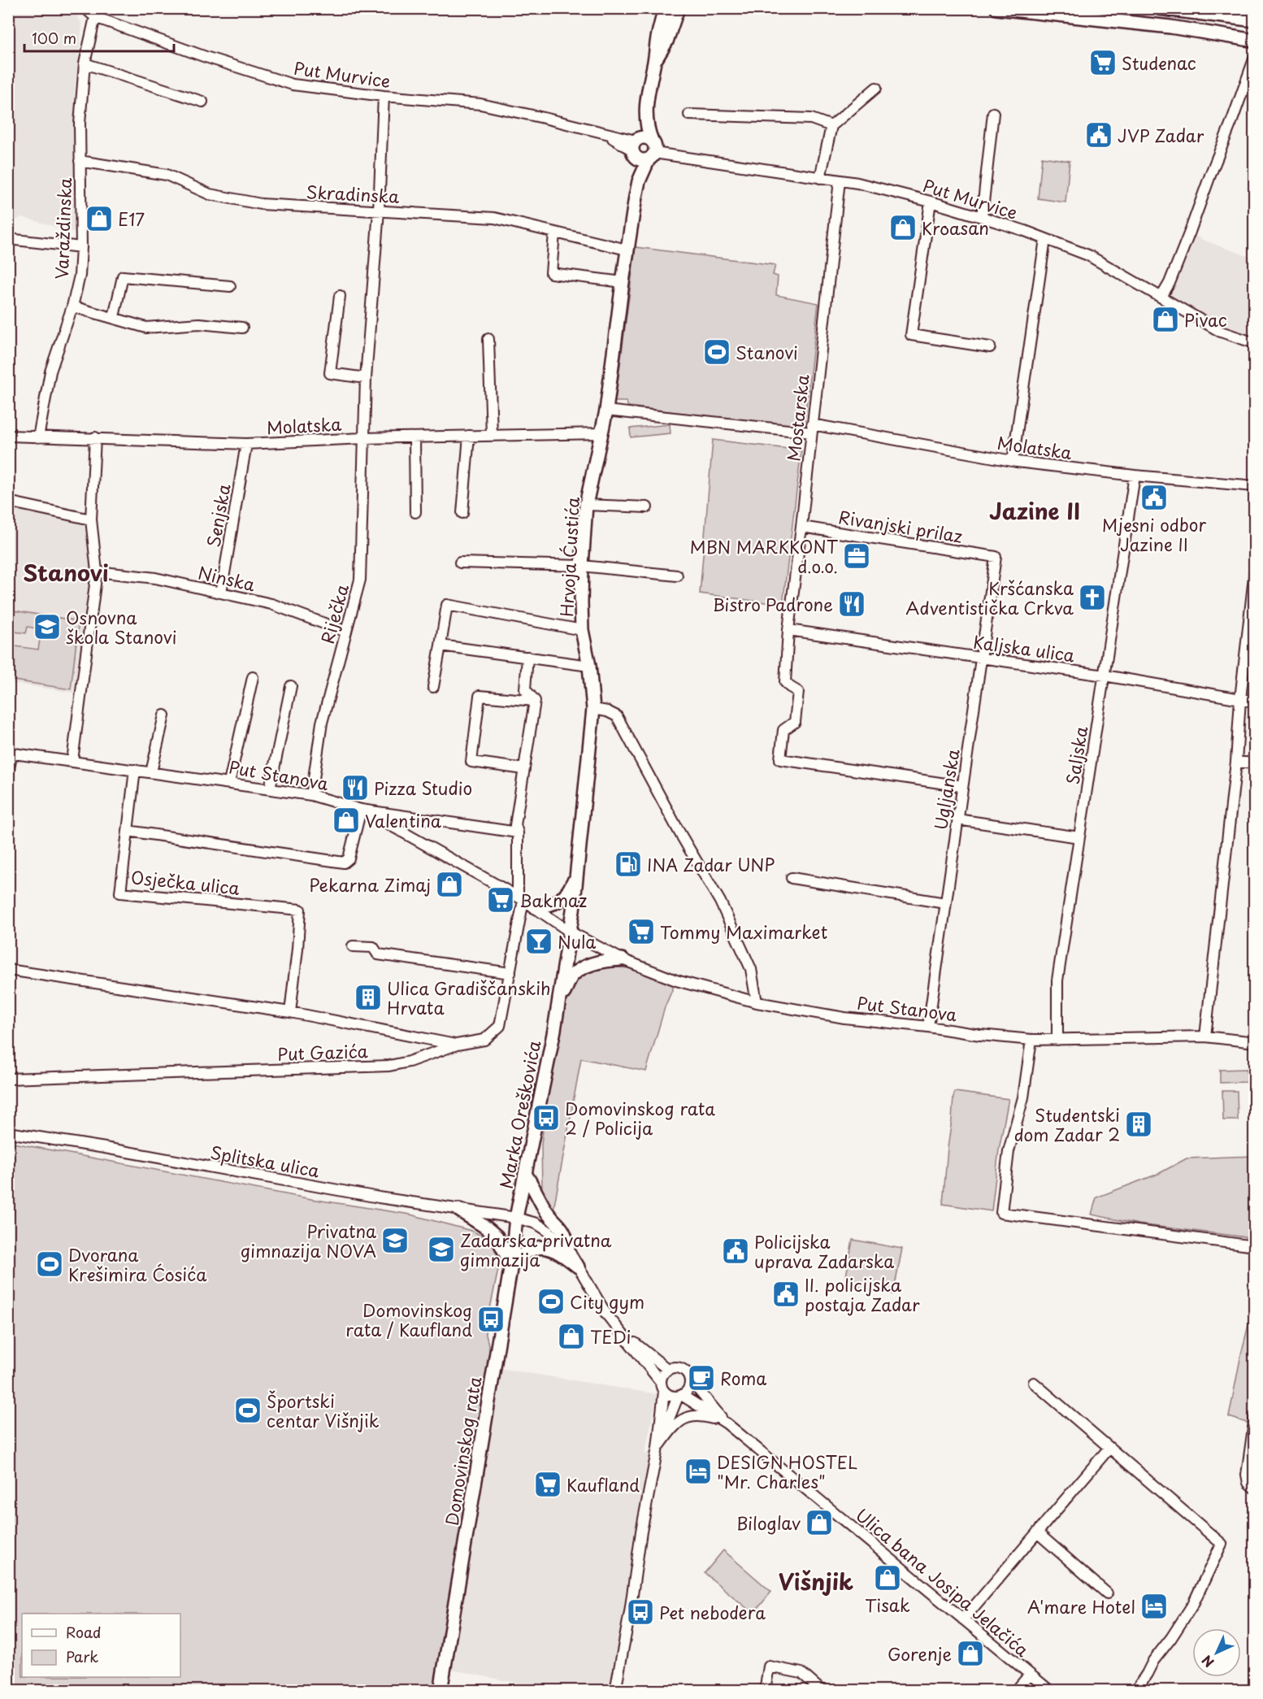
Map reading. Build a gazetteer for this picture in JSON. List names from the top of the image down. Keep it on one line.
{"streets":{"main road":["Hrvoja Ćustića","Marka Oreškovića","Domovinskog rata"],"street":["Put Murvice","Skradinska","Varaždinska","Mostarska","Molatska","Senjska","Rivanjski prilaz","Ninska","Riječka","Kaljska ulica","Saljska","Put Stanova","Ugljanska","Osječka ulica","Put Gazića","Splitska ulica","Ulica bana Josipa Jelačića"]},"crossings":[["Put Murvice","Varaždinska"],["Put Murvice","Mostarska"],["Put Murvice","Hrvoja Ćustića"],["Put Murvice","Riječka"],["Skradinska","Varaždinska"],["Skradinska","Hrvoja Ćustića"],["Skradinska","Riječka"],["Varaždinska","Molatska"],["Mostarska","Molatska"],["Mostarska","Rivanjski prilaz"],["Mostarska","Kaljska ulica"],["Mostarska","Ugljanska"],["Molatska","Senjska"],["Molatska","Hrvoja Ćustića"],["Molatska","Riječka"],["Molatska","Saljska"],["Senjska","Ninska"],["Rivanjski prilaz","Ugljanska"],["Ninska","Riječka"],["Riječka","Put Stanova"],["Kaljska ulica","Saljska"],["Kaljska ulica","Ugljanska"],["Saljska","Put Stanova"],["Put Stanova","Ugljanska"],["Put Stanova","Osječka ulica"],["Put Stanova","Put Gazića"],["Put Stanova","Marka Oreškovića"],["Marka Oreškovića","Splitska ulica"],["Marka Oreškovića","Domovinskog rata"],["Splitska ulica","Domovinskog rata"]],"districts":["Jazine II","Stanovi","Višnjik"],"places":{"supermarket":["Studenac","Bakmaz","Tommy Maximarket","Kaufland"],"public building":["JVP Zadar","Mjesni odbor Jazine II","Policijska uprava Zadarska","II. policijska postaja Zadar"],"shop":["E17","Kroasan","Pivac","Valentina","Pekarna Zimaj","TEDi","Biloglav","Tisak","Gorenje"],"sports":["Stanovi","Dvorana Krešimira Ćosića","City gym","Športski centar Višnjik"],"office":["MBN MARKKONT d.o.o."],"church":["Kršćanska Adventistička Crkva"],"restaurant":["Bistro Padrone","Pizza Studio"],"school or university":["Osnovna škola Stanovi","Privatna gimnazija NOVA","Zadarska privatna gimnazija"],"fuel station":["INA Zadar UNP"],"bar":["Nula"],"building":["Ulica Gradiščanskih Hrvata","Studentski dom Zadar 2"],"bus stop":["Domovinskog rata 2 / Policija","Domovinskog rata / Kaufland","Pet nebodera"],"cafe":["Roma"],"hotel":["DESIGN HOSTEL \"Mr. Charles\"","A'mare Hotel"]},"legend":["Road","Park"],"scale_bar":"100 m","north":"bottom left"}
